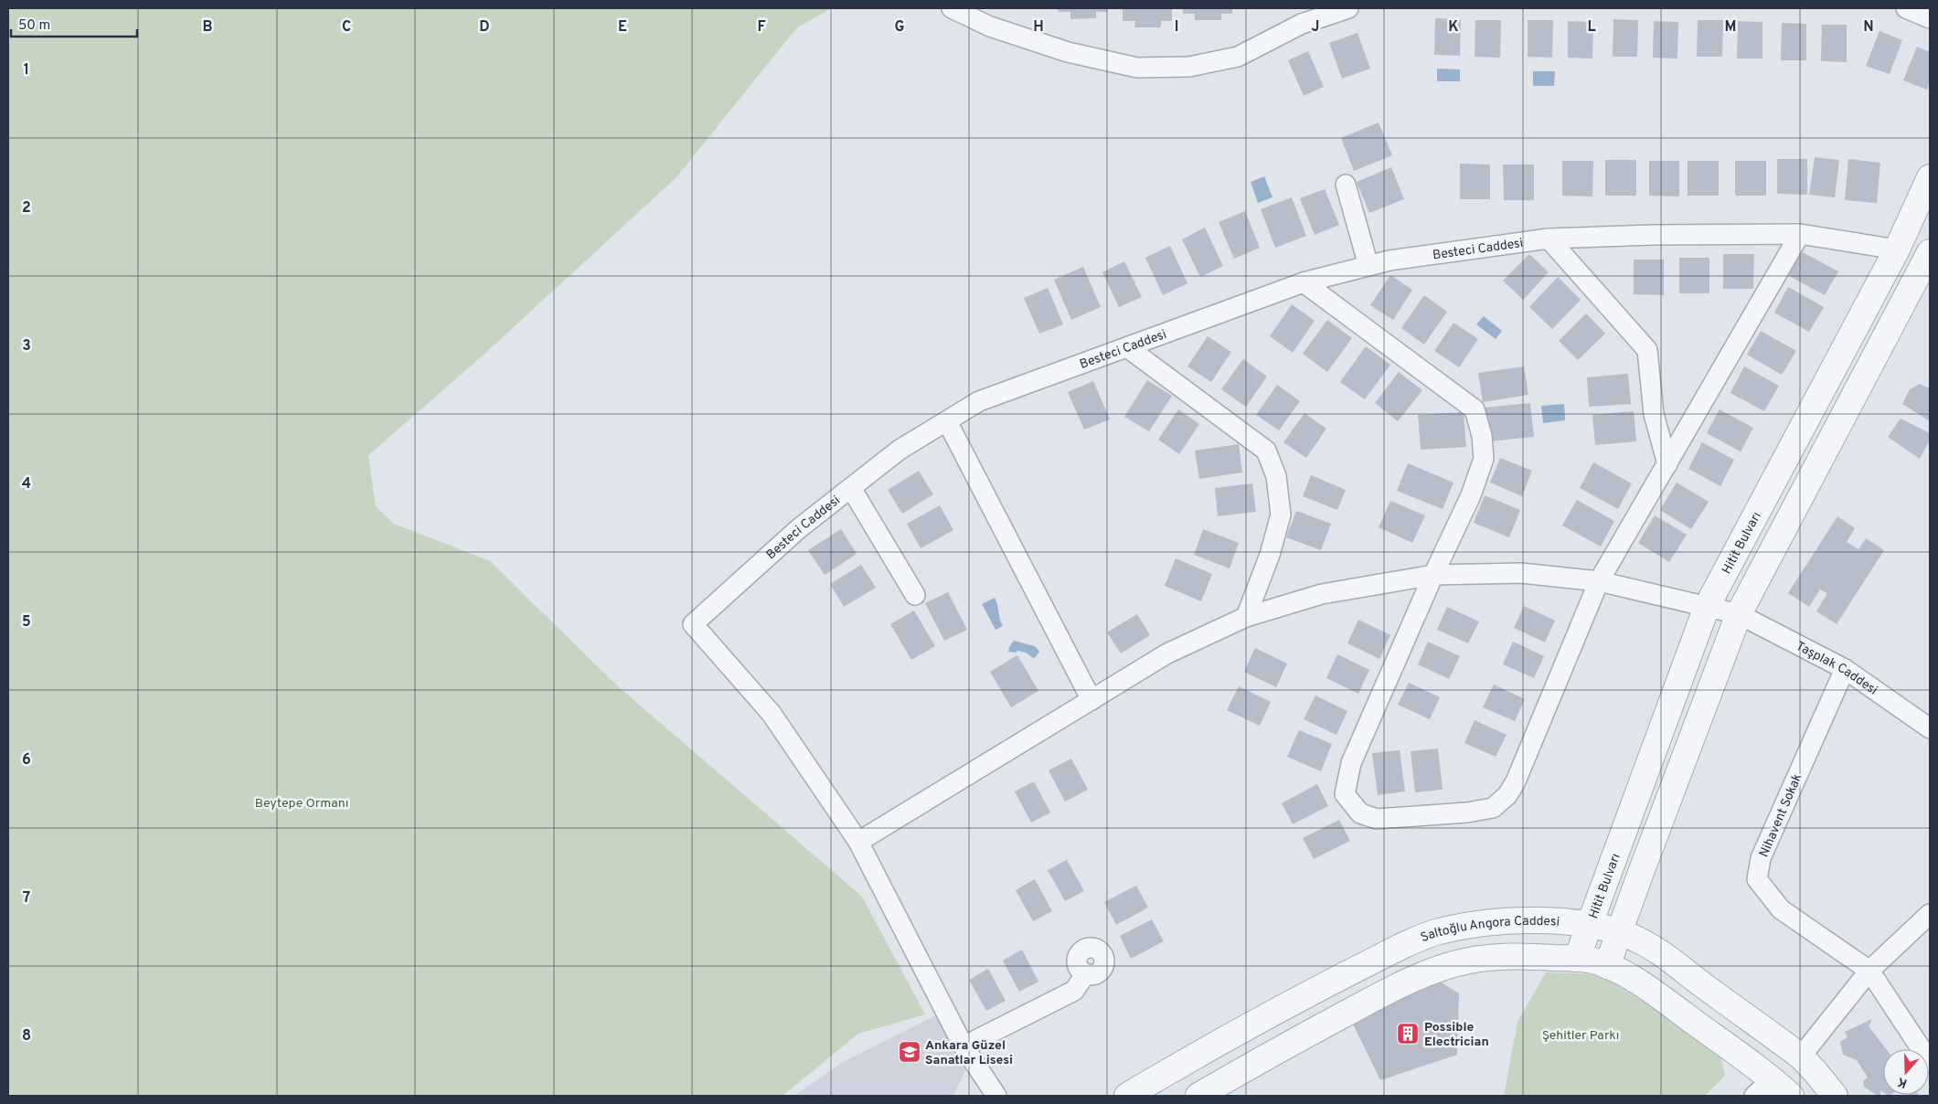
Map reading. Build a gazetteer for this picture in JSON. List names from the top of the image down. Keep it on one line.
{"streets":{"street":["Besteci Caddesi","Hitit Bulvarı","Taşplak Caddesi","Nihavent Sokak","Saltoğlu Angora Caddesi"]},"crossings":[["Besteci Caddesi","Hitit Bulvarı"],["Besteci Caddesi","Taşplak Caddesi"],["Hitit Bulvarı","Taşplak Caddesi"],["Hitit Bulvarı","Saltoğlu Angora Caddesi"],["Taşplak Caddesi","Nihavent Sokak"]],"parks":["Beytepe Ormanı","Şehitler Parkı"],"places":{"building":["Possible Electrician"],"school or university":["Ankara Güzel Sanatlar Lisesi"]},"scale_bar":"50 m","north":"bottom","grid":{"columns":["B","C","D","E","F","G","H","I","J","K","L","M","N"],"rows":["1","2","3","4","5","6","7","8"]}}
